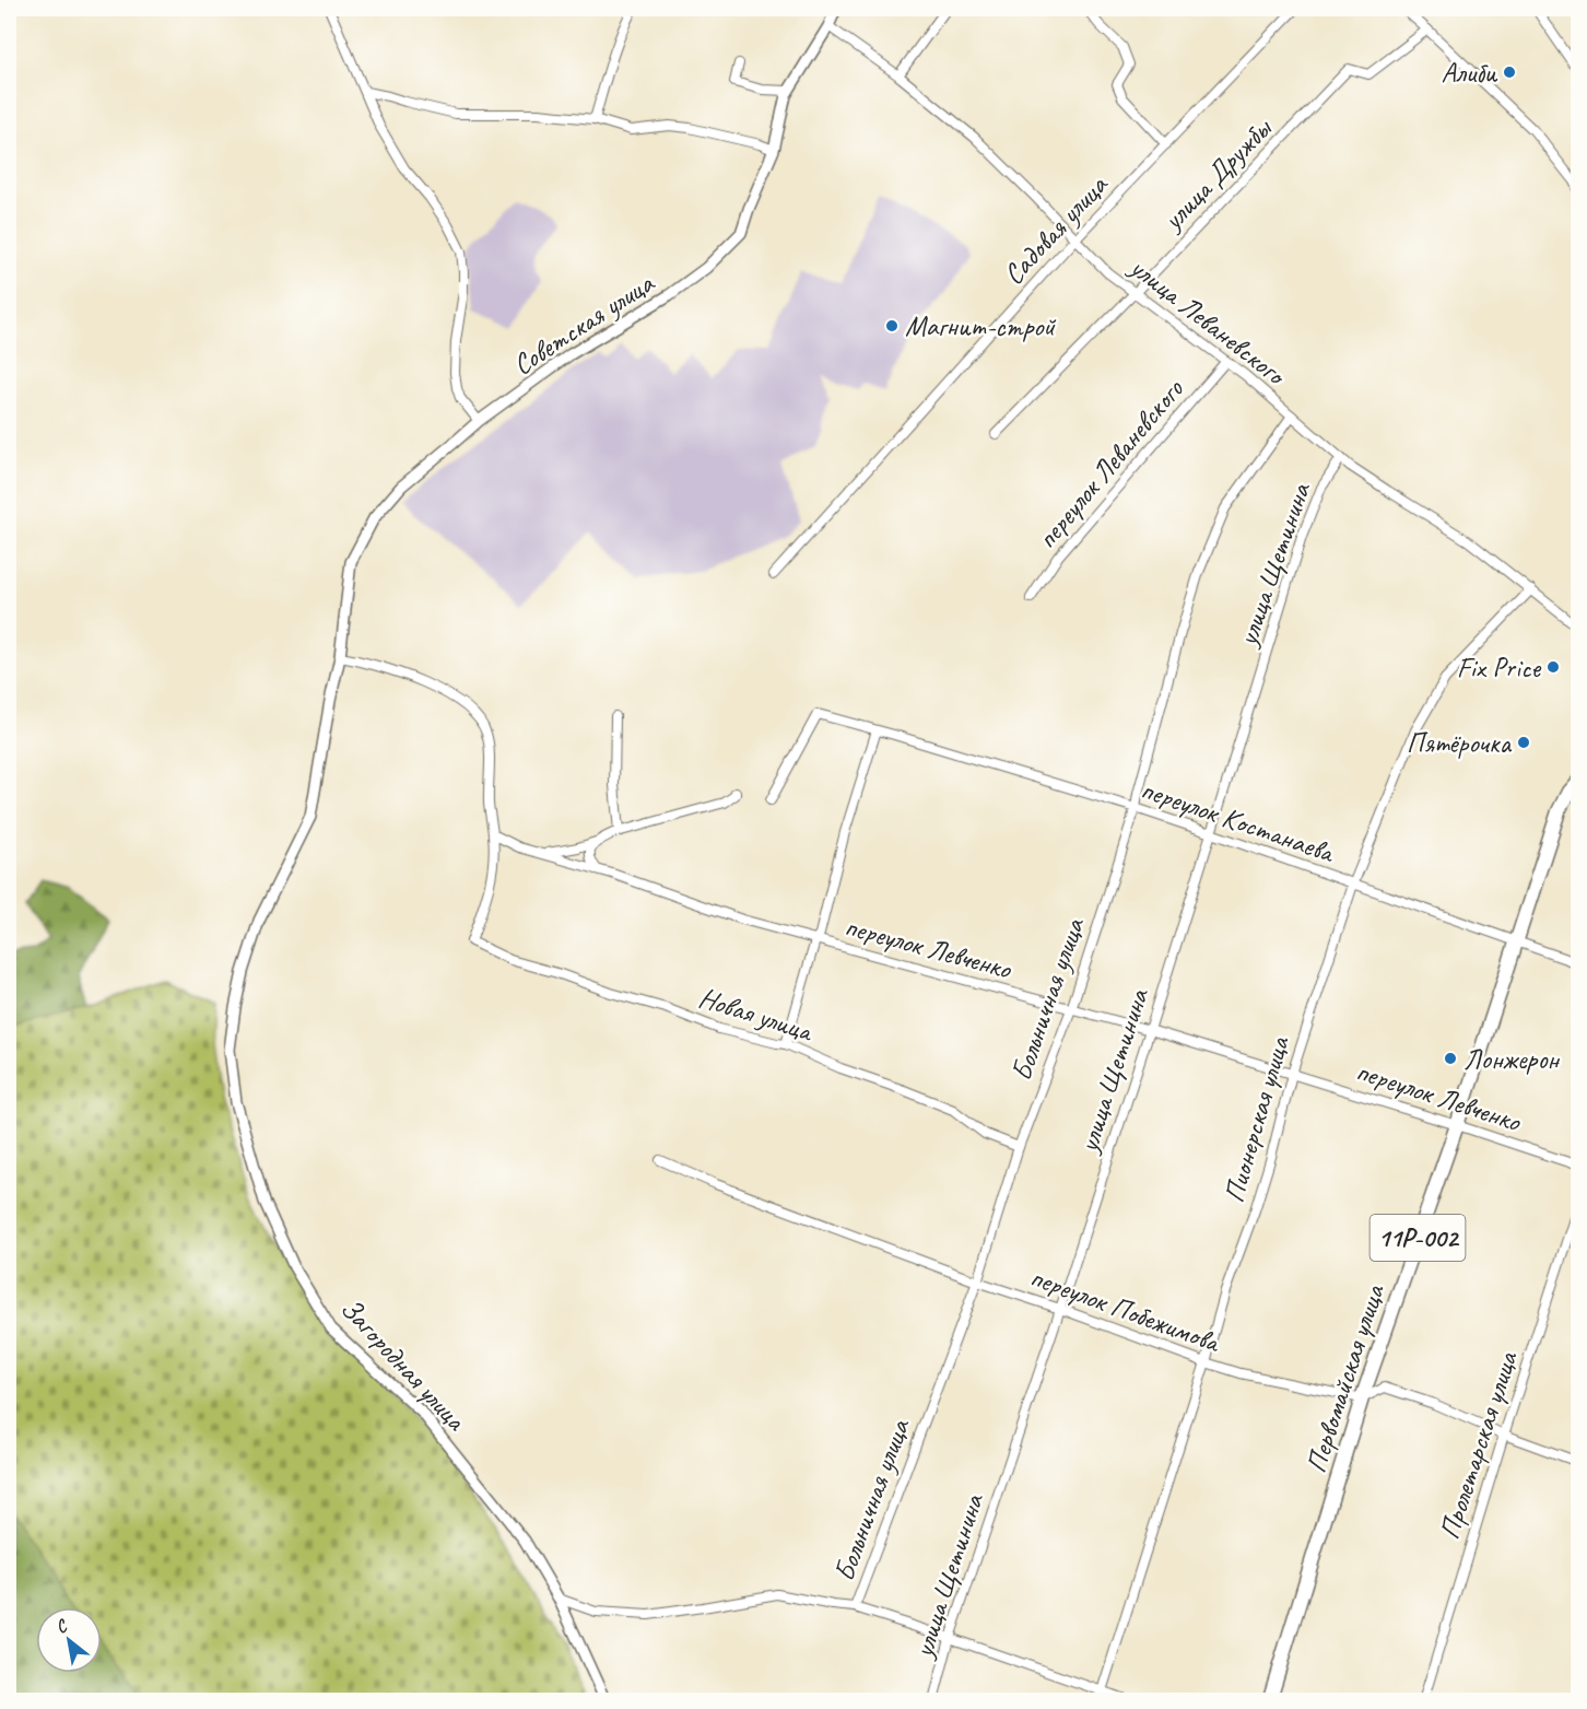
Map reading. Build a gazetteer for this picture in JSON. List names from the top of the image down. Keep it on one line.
{"streets":{"main road":["11Р-002","Первомайская улица"],"street":["улица Дружбы","Садовая улица","улица Леваневского","Советская улица","переулок Леваневского","улица Щетинина","переулок Костанаева","переулок Левченко","Больничная улица","Новая улица","Пионерская улица","переулок Побежимова","Загородная улица","Пролетарская улица"]},"crossings":[["улица Дружбы","улица Леваневского"],["Садовая улица","улица Леваневского"],["улица Леваневского","Советская улица"],["улица Леваневского","переулок Леваневского"],["улица Леваневского","улица Щетинина"],["улица Леваневского","Больничная улица"],["улица Леваневского","Пионерская улица"],["Советская улица","Загородная улица"],["улица Щетинина","переулок Костанаева"],["улица Щетинина","переулок Левченко"],["улица Щетинина","переулок Побежимова"],["переулок Костанаева","Больничная улица"],["переулок Костанаева","Пионерская улица"],["переулок Костанаева","Первомайская улица"],["переулок Левченко","Больничная улица"],["переулок Левченко","Новая улица"],["переулок Левченко","Пионерская улица"],["переулок Левченко","Первомайская улица"],["Больничная улица","Новая улица"],["Больничная улица","переулок Побежимова"],["Пионерская улица","переулок Побежимова"],["переулок Побежимова","Первомайская улица"],["переулок Побежимова","Пролетарская улица"]],"places":["Алиби","Магнит-строй","Fix Price","Пятёрочка","Лонжерон"],"north":"top left"}
